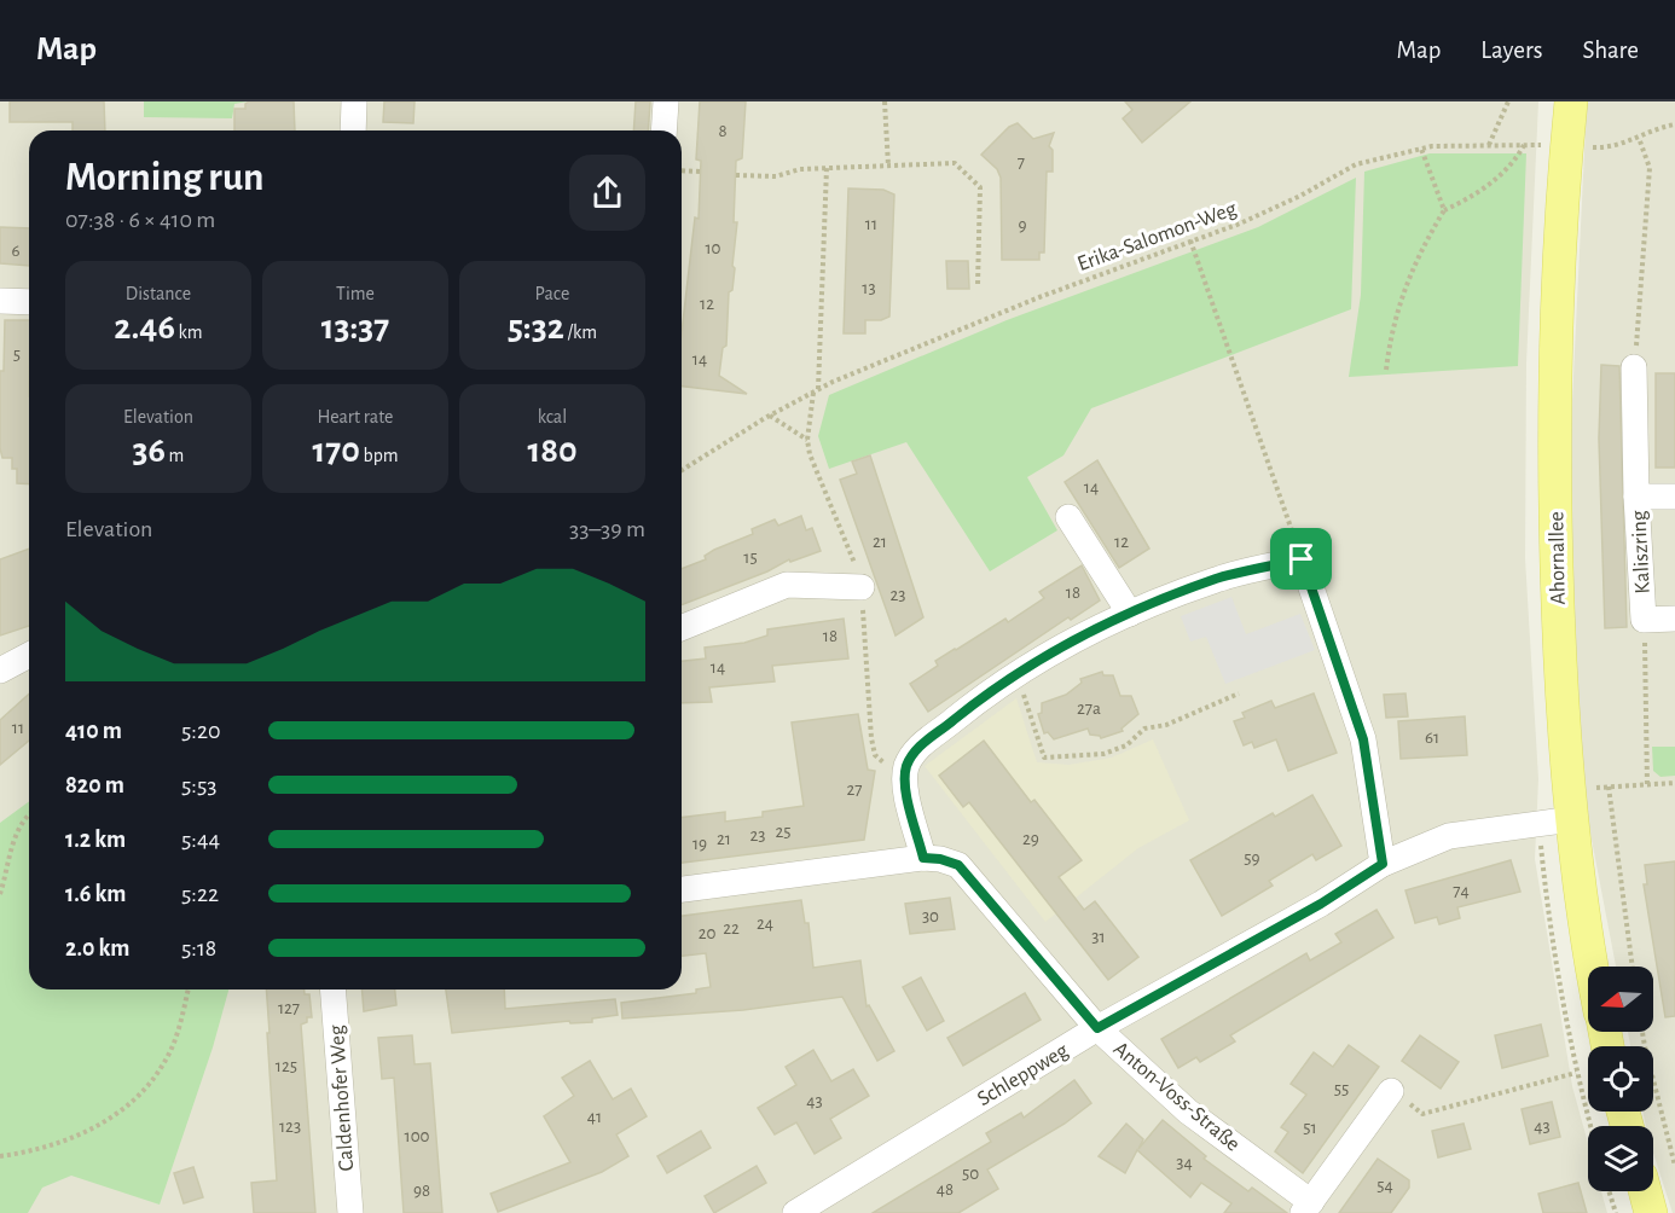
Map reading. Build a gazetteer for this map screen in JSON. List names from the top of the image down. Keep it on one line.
{"streets":{"main road":["Ahornallee"],"street":["Kaliszring","Schleppweg","Anton-Voss-Straße","Caldenhofer Weg"],"path":["Erika-Salomon-Weg"]},"crossings":[["Erika-Salomon-Weg","Ahornallee"],["Ahornallee","Schleppweg"],["Schleppweg","Anton-Voss-Straße"]],"house_numbers":["8","7","11","9","10","6","13","12","5","14","14","21","12","15","18","23","18","14","27a","11","61","27","25","23","21","29","19","59","74","30","24","22","20","31","127","125","55","43","41","123","43","51","100","34","50","54","48","98"],"north":"left","page":{"header":"Map","nav":["Map","Layers","Share"],"heading":["Morning run","07:38 · 6 × 410 m"],"stats":[["Distance","2.46 km"],["Time","13:37"],["Pace","5:32 /km"],["Elevation","36 m"],["Heart rate","170 bpm"],["kcal","180"]],"chart":["Elevation","33–39 m"],"list":[{"name":"410 m","note":"5:20"},{"name":"820 m","note":"5:53"},{"name":"1.2 km","note":"5:44"},{"name":"1.6 km","note":"5:22"},{"name":"2.0 km","note":"5:18"}]}}
